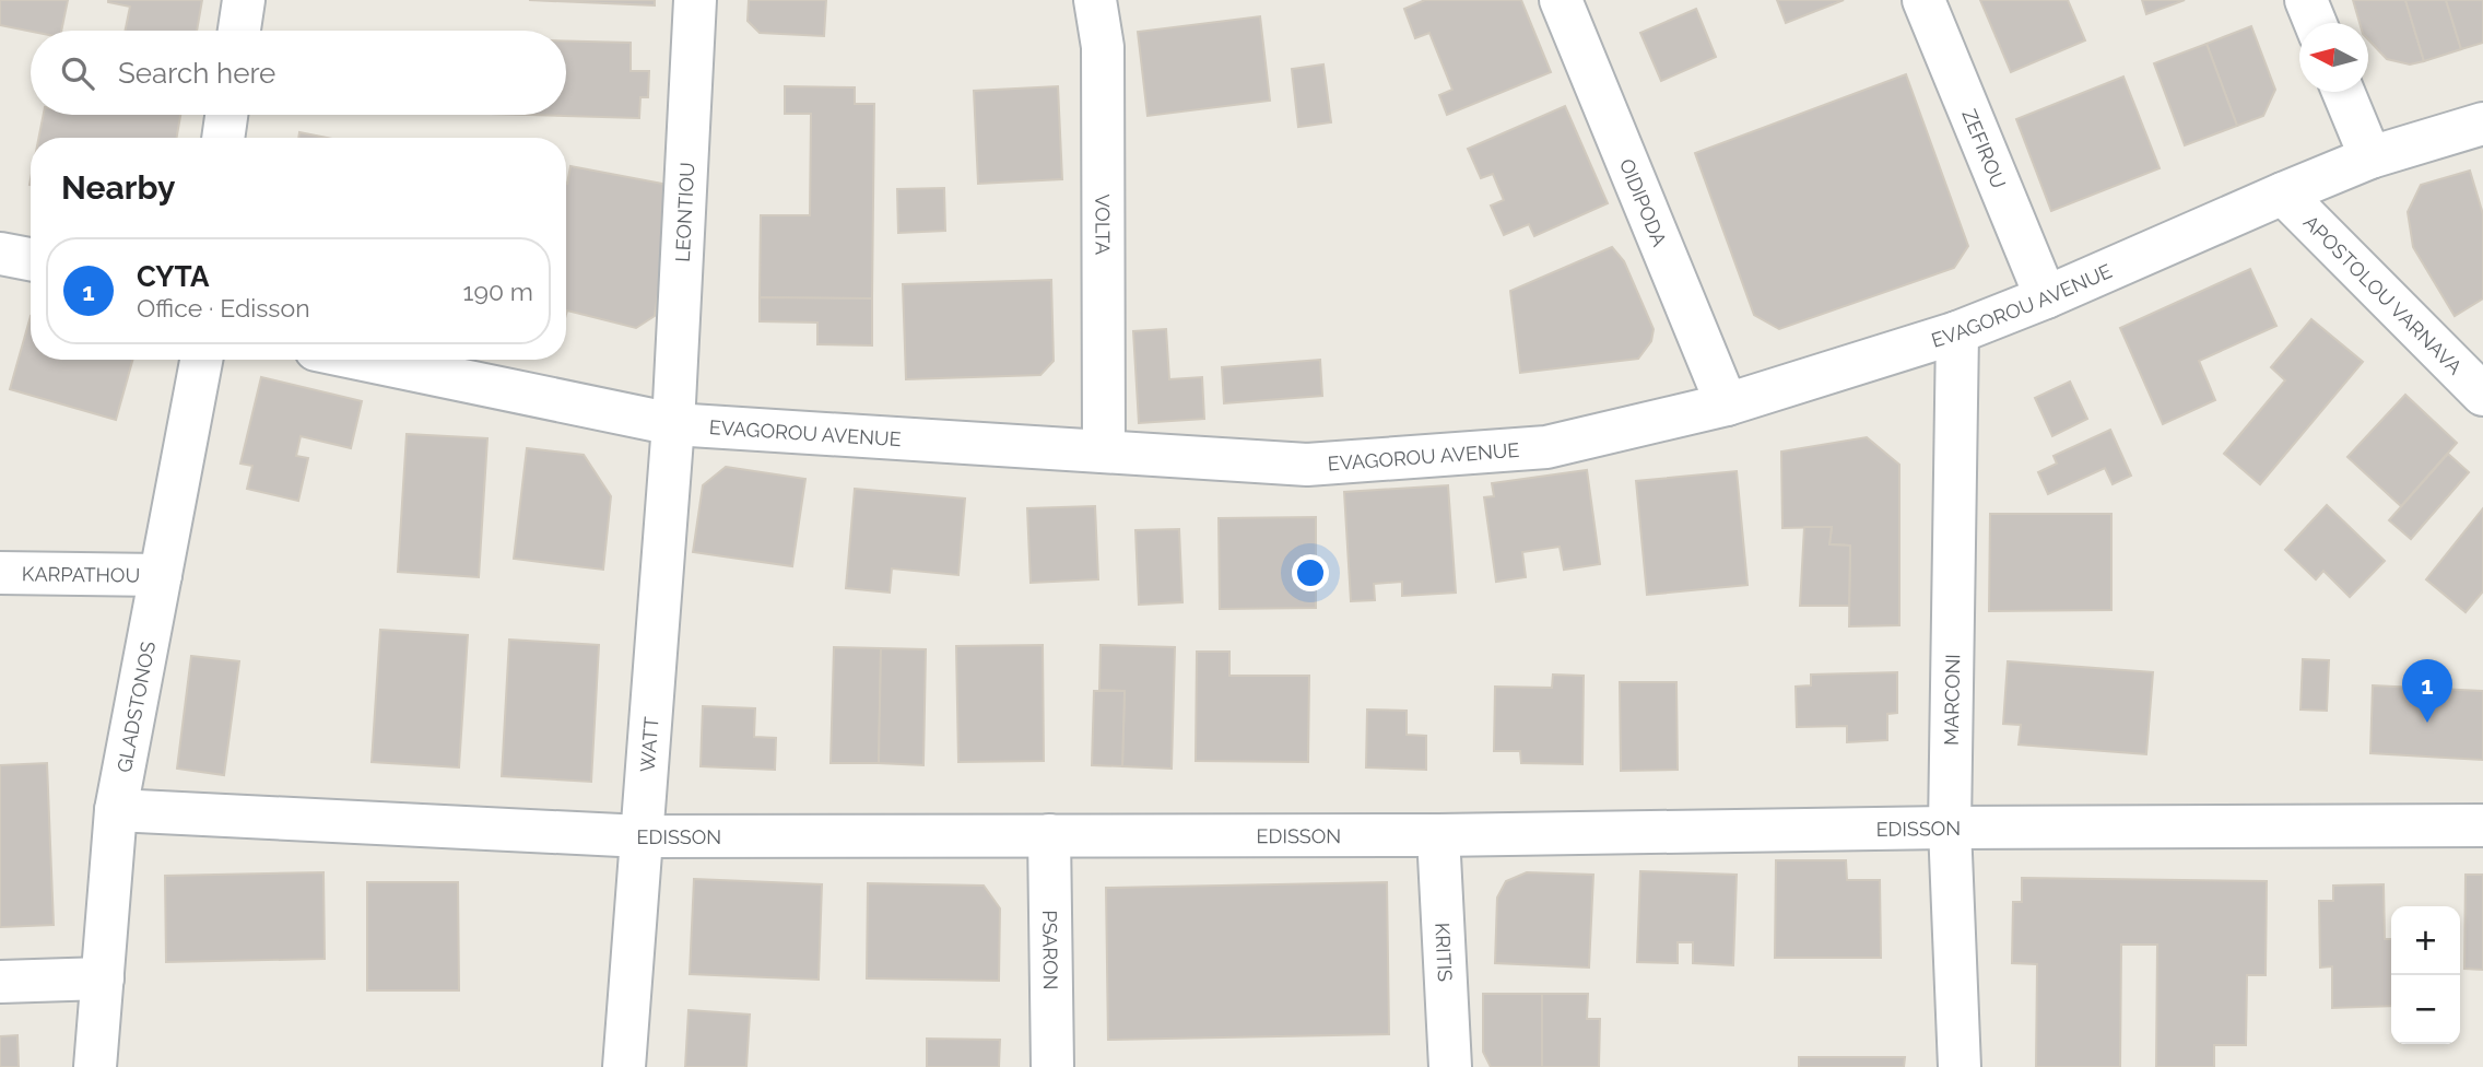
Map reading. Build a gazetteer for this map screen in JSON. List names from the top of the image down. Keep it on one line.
{"streets":{"street":["ZEFIROU","OIDIPODA","LEONTIOU","VOLTA","APOSTOLOU VARNAVA","EVAGOROU AVENUE","KARPATHOU","MARCONI","GLADSTONOS","WATT","EDISSON","PSARON","KRITIS"]},"crossings":[["ZEFIROU","EVAGOROU AVENUE"],["OIDIPODA","EVAGOROU AVENUE"],["LEONTIOU","EVAGOROU AVENUE"],["LEONTIOU","WATT"],["VOLTA","EVAGOROU AVENUE"],["APOSTOLOU VARNAVA","EVAGOROU AVENUE"],["EVAGOROU AVENUE","MARCONI"],["EVAGOROU AVENUE","WATT"],["KARPATHOU","GLADSTONOS"],["MARCONI","EDISSON"],["GLADSTONOS","EDISSON"],["WATT","EDISSON"],["EDISSON","PSARON"],["EDISSON","KRITIS"]],"north":"left","page":{"search":"Search here","heading":"Nearby","list":[{"mark":"1","name":"CYTA","note":"Office · Edisson","value":"190 m"}],"pins":"1","map_buttons":["+","−"]}}
